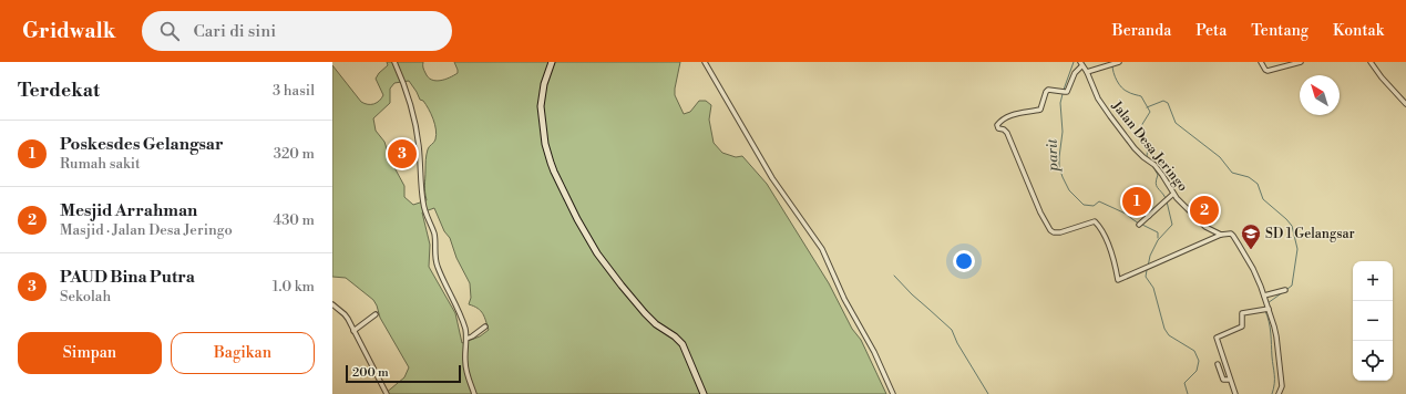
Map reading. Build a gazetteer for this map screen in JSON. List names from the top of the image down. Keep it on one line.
{"streets":{"street":["Jalan Desa Jeringo"]},"water":["parit"],"places":{"school or university":["SD 1 Gelangsar"]},"scale_bar":"200 m","north":"top left","page":{"header":"Gridwalk","search":"Cari di sini","nav":["Beranda","Peta","Tentang","Kontak"],"heading":["Terdekat","3 hasil"],"list":[{"mark":"1","name":"Poskesdes Gelangsar","note":"Rumah sakit","value":"320 m"},{"mark":"2","name":"Mesjid Arrahman","note":"Masjid · Jalan Desa Jeringo","value":"430 m"},{"mark":"3","name":"PAUD Bina Putra","note":"Sekolah","value":"1.0 km"}],"pins":["3","1","2"],"map_buttons":["+","−"],"buttons":["Simpan","Bagikan"],"scale":"200 m"}}
